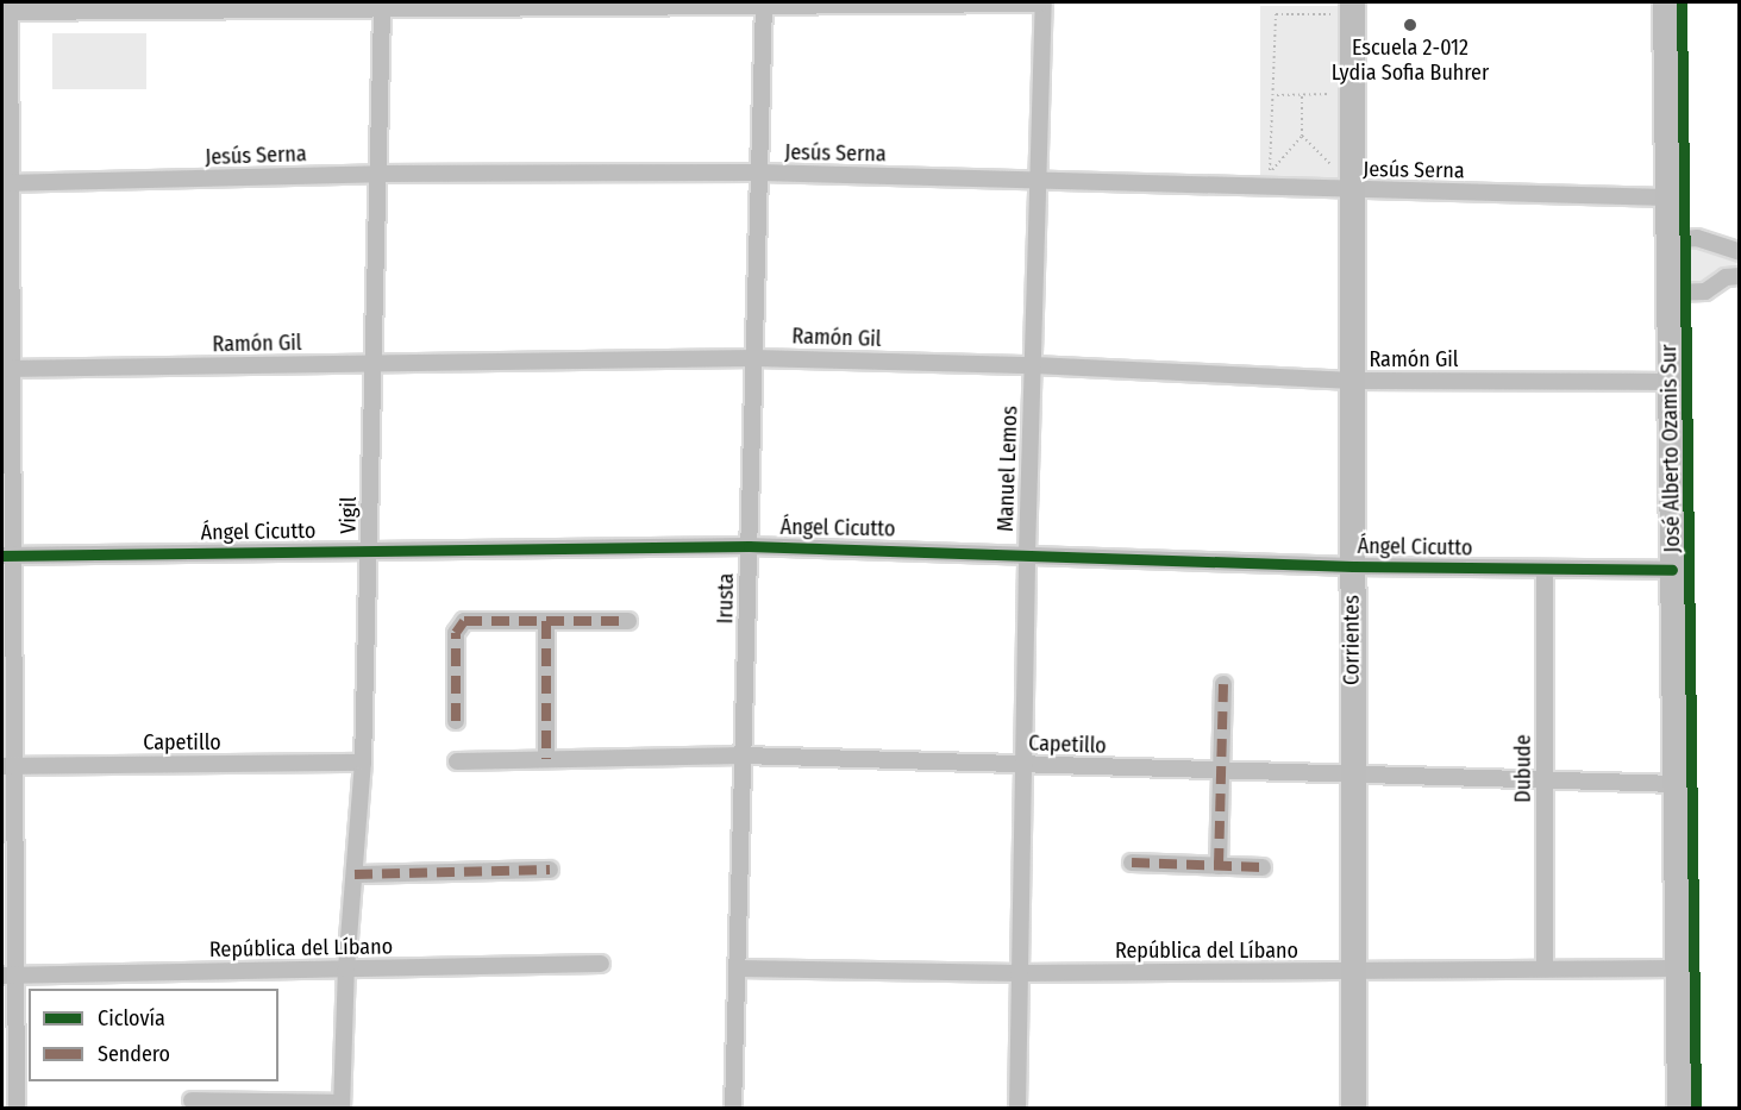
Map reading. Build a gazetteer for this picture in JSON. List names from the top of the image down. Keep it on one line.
{"streets":{"main road":["José Alberto Ozamis Sur","Corrientes"],"street":["Jesús Serna","Ramón Gil","Manuel Lemos","Vigil","Ángel Cicutto","Irusta","Capetillo","Dubude","República del Líbano"]},"crossings":[["Jesús Serna","José Alberto Ozamis Sur"],["Jesús Serna","Manuel Lemos"],["Jesús Serna","Vigil"],["Jesús Serna","Irusta"],["Jesús Serna","Corrientes"],["Ramón Gil","José Alberto Ozamis Sur"],["Ramón Gil","Manuel Lemos"],["Ramón Gil","Vigil"],["Ramón Gil","Irusta"],["Ramón Gil","Corrientes"],["José Alberto Ozamis Sur","Ángel Cicutto"],["José Alberto Ozamis Sur","Capetillo"],["José Alberto Ozamis Sur","República del Líbano"],["Manuel Lemos","Ángel Cicutto"],["Manuel Lemos","Capetillo"],["Manuel Lemos","República del Líbano"],["Vigil","Ángel Cicutto"],["Vigil","Capetillo"],["Vigil","República del Líbano"],["Ángel Cicutto","Irusta"],["Ángel Cicutto","Corrientes"],["Ángel Cicutto","Dubude"],["Irusta","Capetillo"],["Irusta","República del Líbano"],["Corrientes","Capetillo"],["Corrientes","República del Líbano"],["Capetillo","Dubude"],["Dubude","República del Líbano"]],"places":["Escuela 2-012 Lydia Sofia Buhrer"],"legend":["Ciclovía","Sendero"]}
